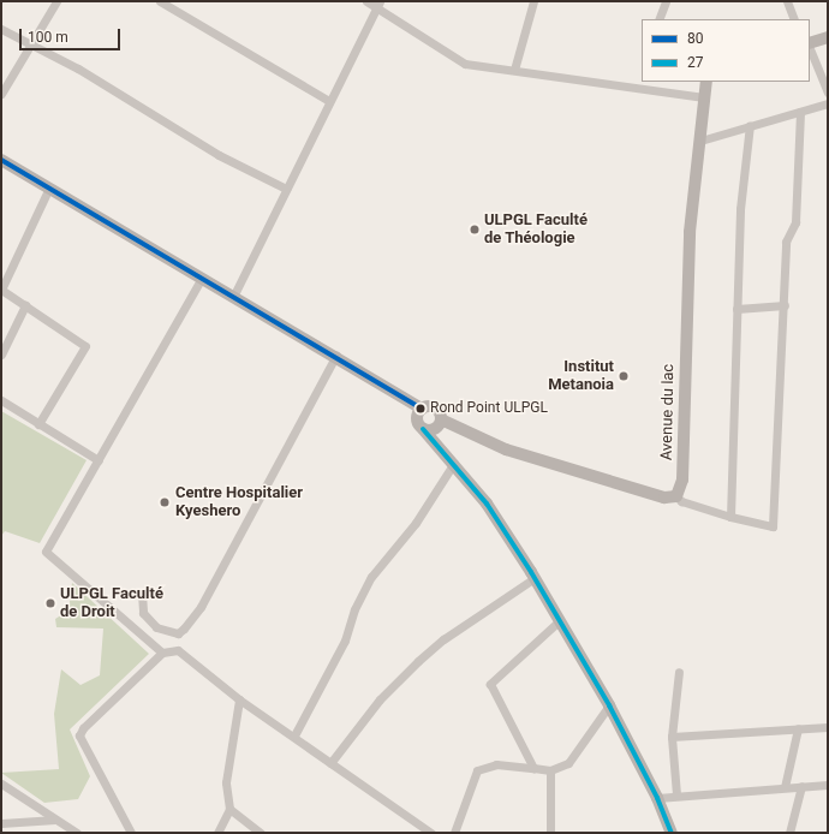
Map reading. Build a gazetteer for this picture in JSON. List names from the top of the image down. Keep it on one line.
{"streets":{"main road":["Avenue du lac"]},"places":["ULPGL Faculté de Théologie","Institut Metanoia","Rond Point ULPGL","Centre Hospitalier Kyeshero","ULPGL Faculté de Droit"],"lines":["transit line 80","transit line 27"],"legend":["80","27"],"scale_bar":"100 m"}
